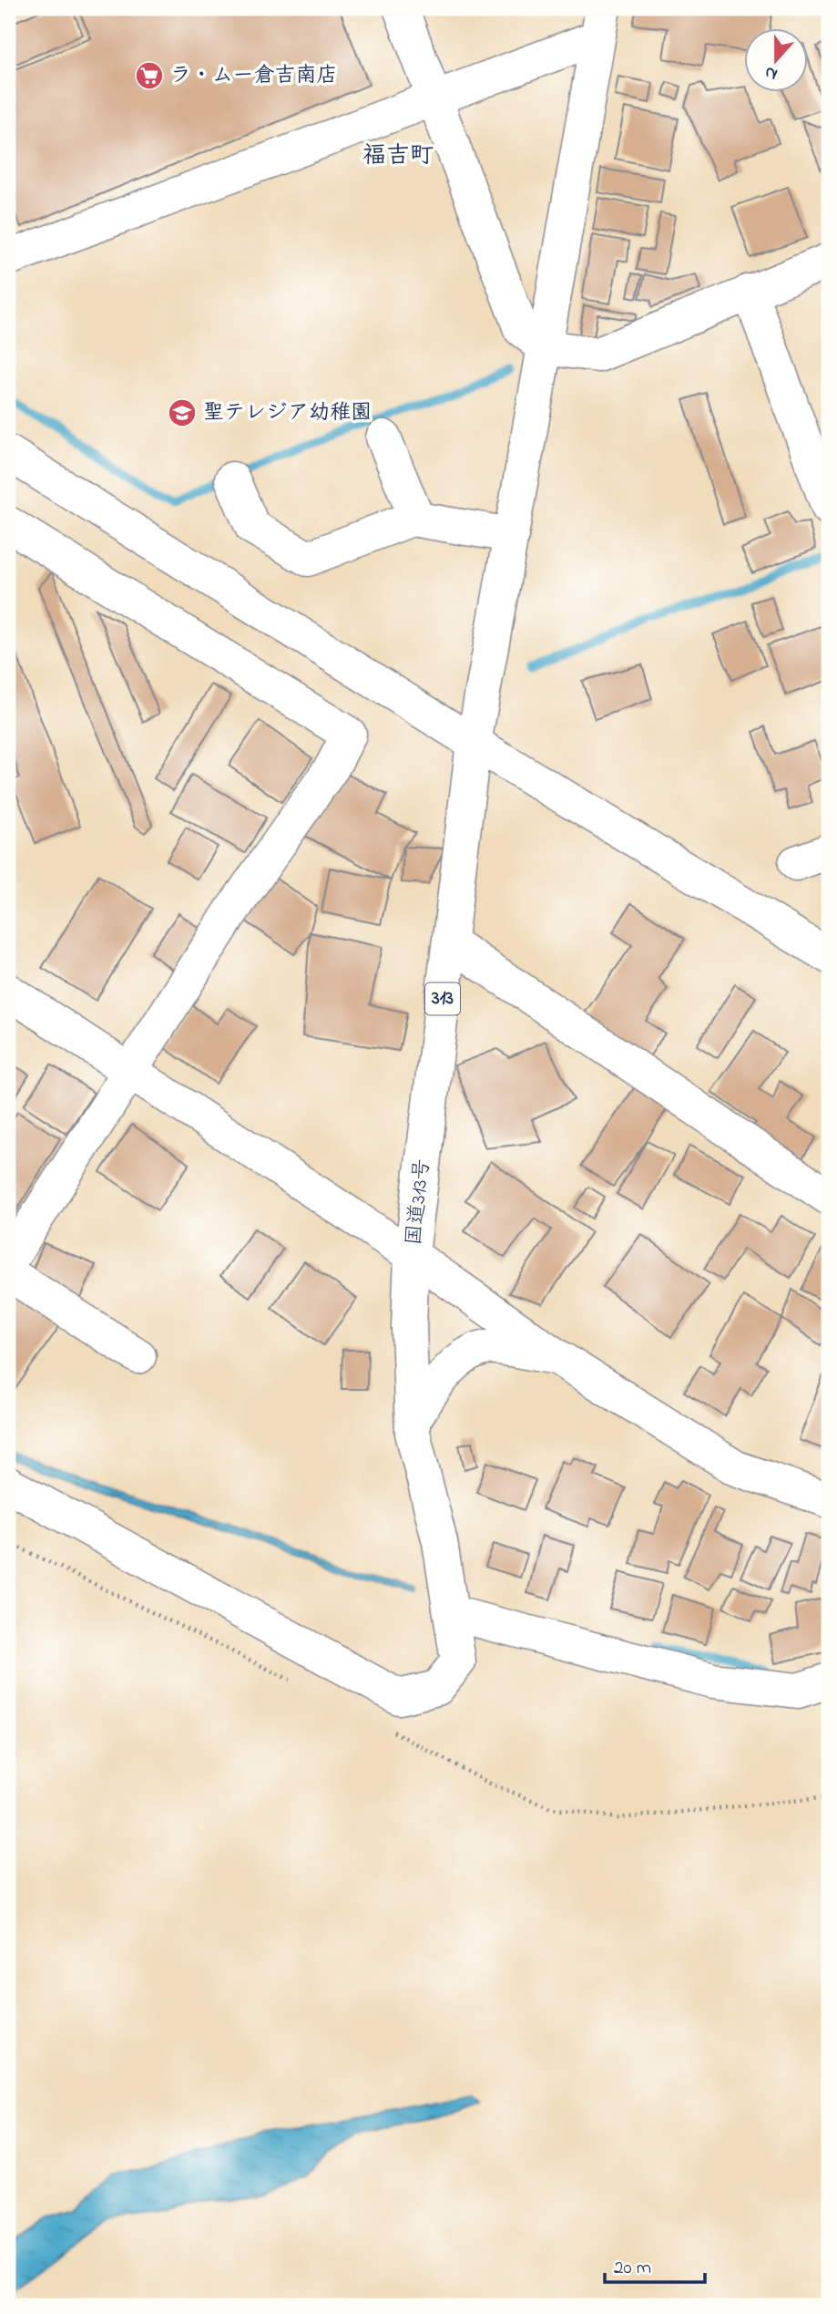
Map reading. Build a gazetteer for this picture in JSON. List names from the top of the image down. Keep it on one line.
{"streets":{"main road":["313","国道313号"]},"districts":["福吉町"],"places":{"supermarket":["ラ・ムー倉吉南店"],"school or university":["聖テレジア幼稚園"]},"scale_bar":"20 m","north":"bottom"}
